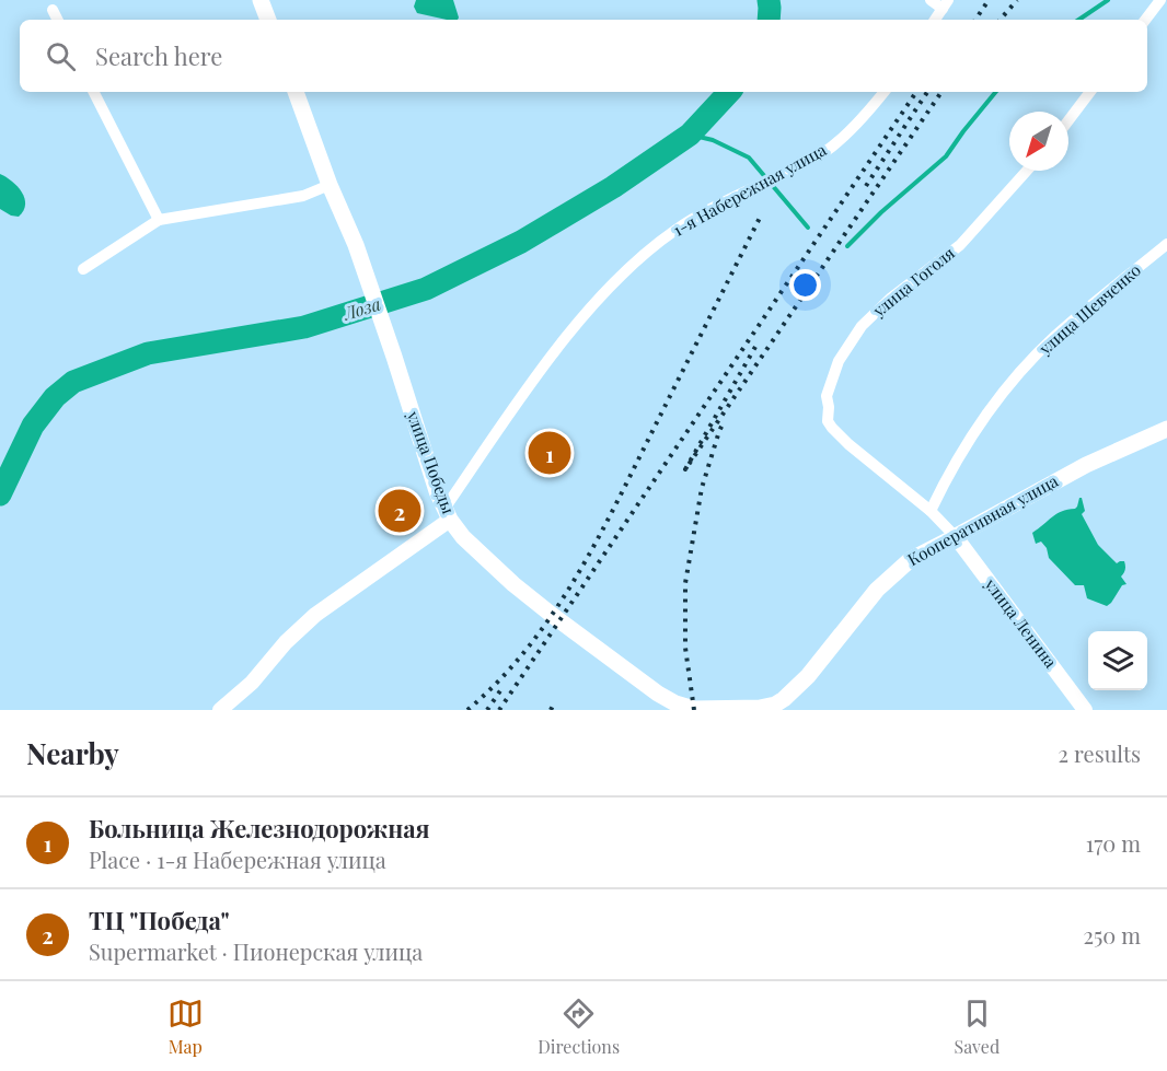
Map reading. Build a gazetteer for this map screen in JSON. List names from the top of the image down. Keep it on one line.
{"streets":{"main road":["улица Победы","Кооперативная улица"],"street":["1-я Набережная улица","улица Гоголя","улица Шевченко","улица Ленина"]},"crossings":[["1-я Набережная улица","улица Победы"],["улица Гоголя","улица Шевченко"],["улица Победы","Кооперативная улица"],["Кооперативная улица","улица Ленина"]],"water":["Лоза"],"north":"bottom left","page":{"search":"Search here","pins":["1","2"],"heading":["Nearby","2 results"],"list":[{"mark":"1","name":"Больница Железнодорожная","note":"Place · 1-я Набережная улица","value":"170 m"},{"mark":"2","name":"ТЦ \"Победа\"","note":"Supermarket · Пионерская улица","value":"250 m"}],"nav":["Map","Directions","Saved"]}}
